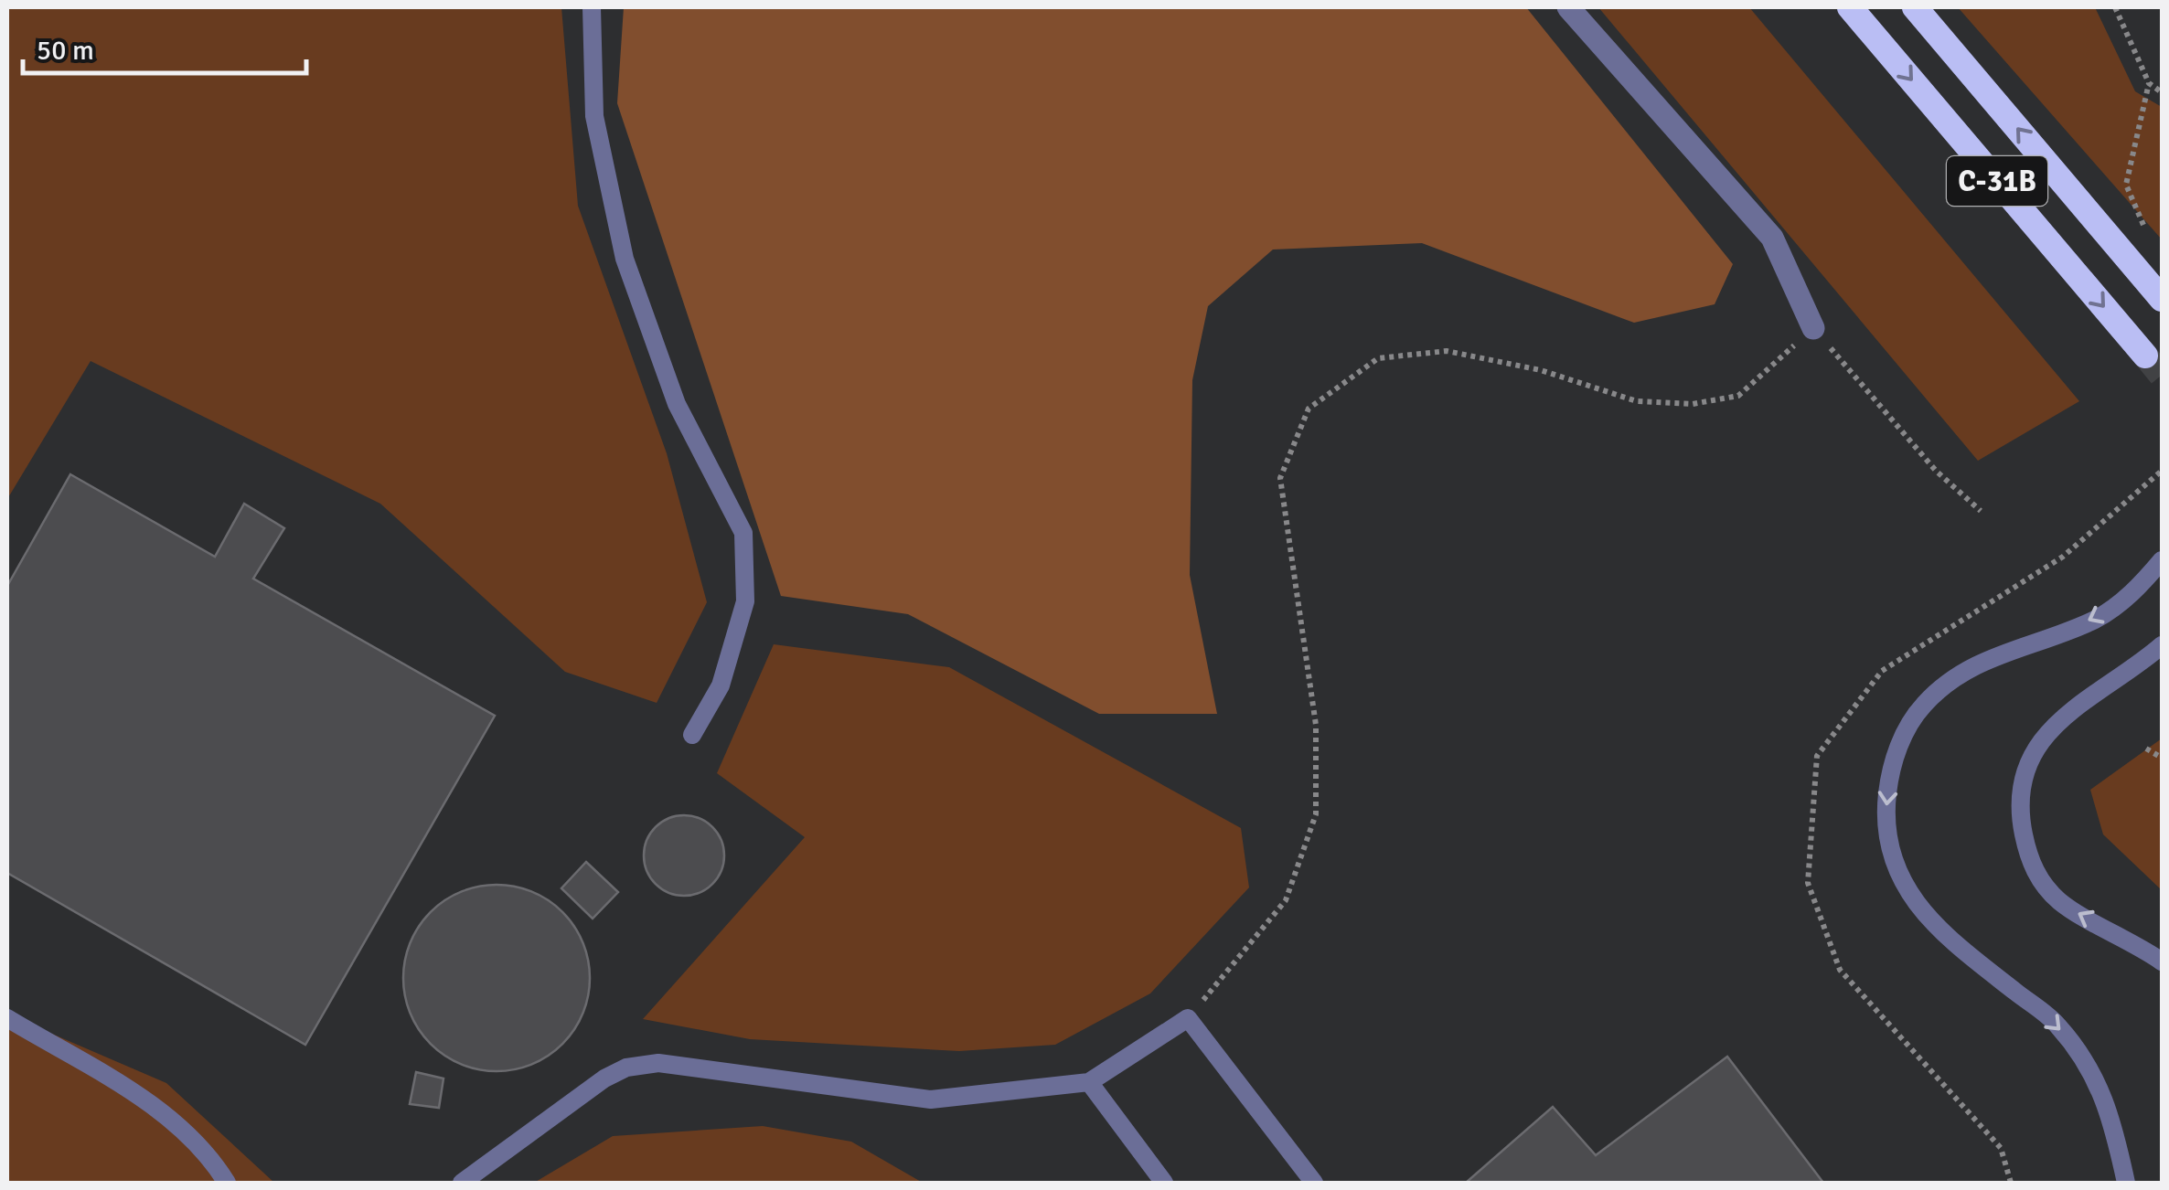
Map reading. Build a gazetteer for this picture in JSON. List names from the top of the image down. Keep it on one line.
{"streets":{"highway":["C-31B"]},"scale_bar":"50 m"}
